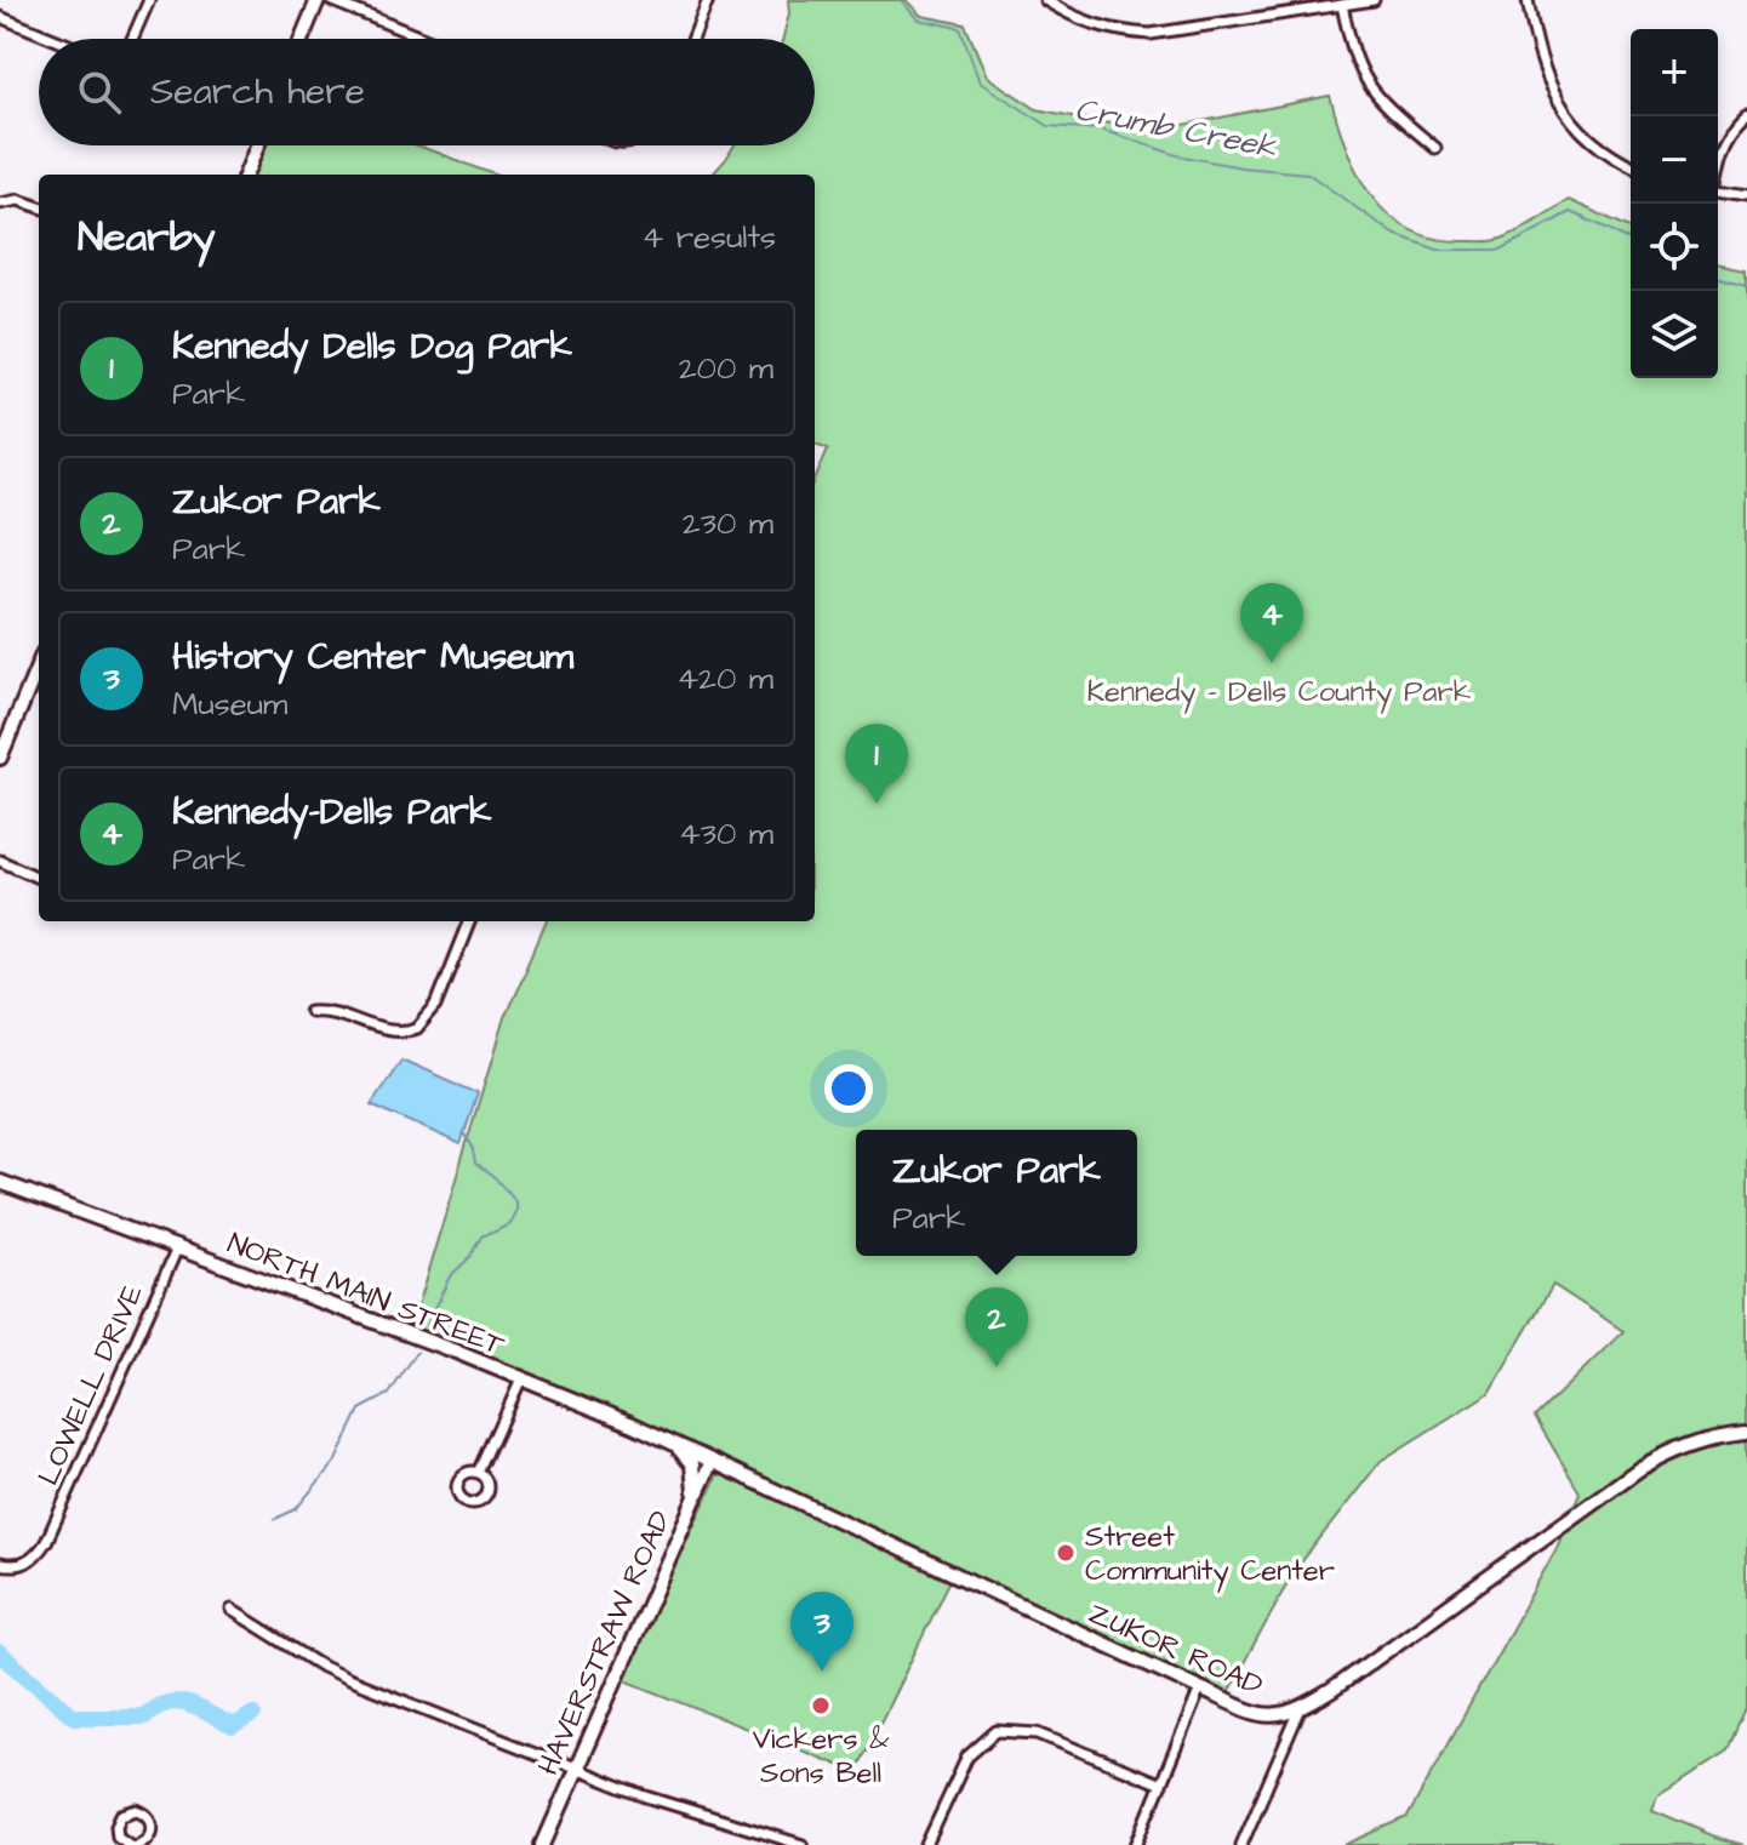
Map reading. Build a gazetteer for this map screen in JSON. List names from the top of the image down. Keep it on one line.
{"streets":{"street":["NORTH MAIN STREET","LOWELL DRIVE","HAVERSTRAW ROAD","ZUKOR ROAD"]},"crossings":[["NORTH MAIN STREET","LOWELL DRIVE"],["NORTH MAIN STREET","HAVERSTRAW ROAD"],["NORTH MAIN STREET","ZUKOR ROAD"],["HAVERSTRAW ROAD","ZUKOR ROAD"]],"water":["Crumb Creek"],"parks":["Kennedy - Dells County Park"],"places":["Street Community Center","Vickers & Sons Bell"],"page":{"map_buttons":["+","−"],"search":"Search here","heading":["Nearby","4 results"],"list":[{"mark":"1","name":"Kennedy Dells Dog Park","note":"Park","value":"200 m"},{"mark":"2","name":"Zukor Park","note":"Park","value":"230 m"},{"mark":"3","name":"History Center Museum","note":"Museum","value":"420 m"},{"mark":"4","name":"Kennedy-Dells Park","note":"Park","value":"430 m"}],"pins":["4","1","2","3"],"popup":["Zukor Park","Park"]}}
